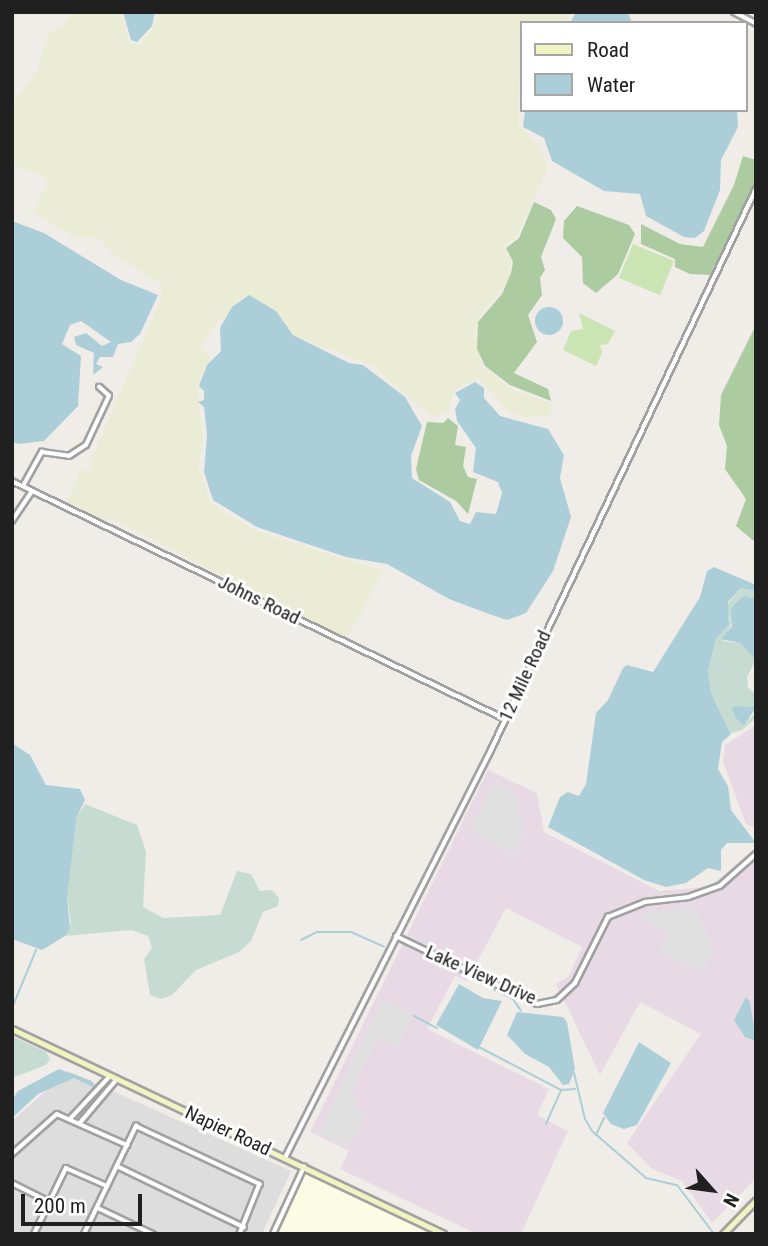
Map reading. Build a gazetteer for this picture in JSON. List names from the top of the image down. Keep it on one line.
{"streets":{"street":["Johns Road","12 Mile Road","Lake View Drive","Napier Road"]},"crossings":[["Johns Road","12 Mile Road"],["12 Mile Road","Lake View Drive"],["12 Mile Road","Napier Road"]],"legend":["Road","Water"],"scale_bar":"200 m","north":"bottom right"}
